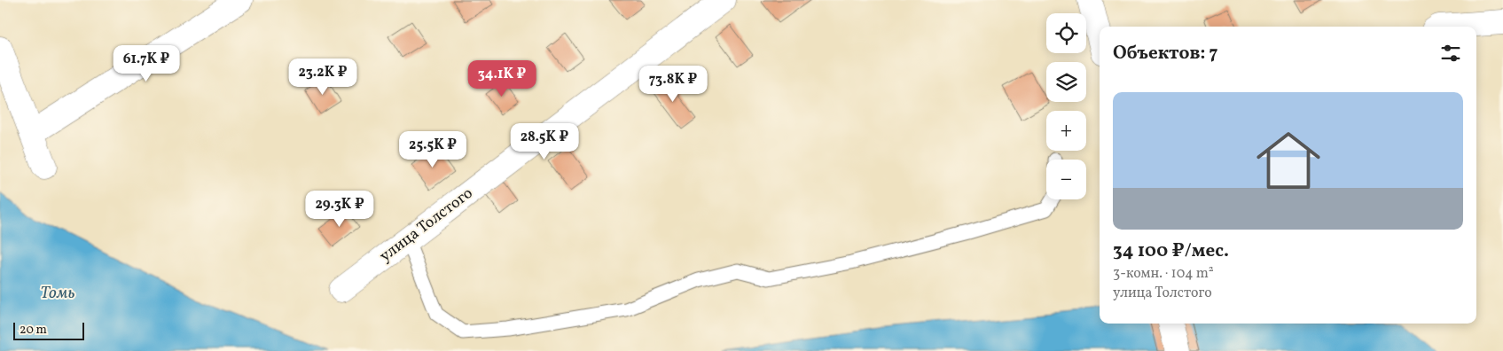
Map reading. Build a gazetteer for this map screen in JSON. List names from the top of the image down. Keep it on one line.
{"streets":{"street":["улица Толстого"]},"water":["Томь"],"scale_bar":"20 m","page":{"map_buttons":["+","−"],"heading":"Объектов: 7","price":["61.7K ₽","23.2K ₽","34.1K ₽","73.8K ₽","28.5K ₽","25.5K ₽","29.3K ₽"],"list":[{"name":"34 100 ₽/мес.","note":"3-комн. · 104 m² · улица Толстого"}],"scale":"20 m"}}
